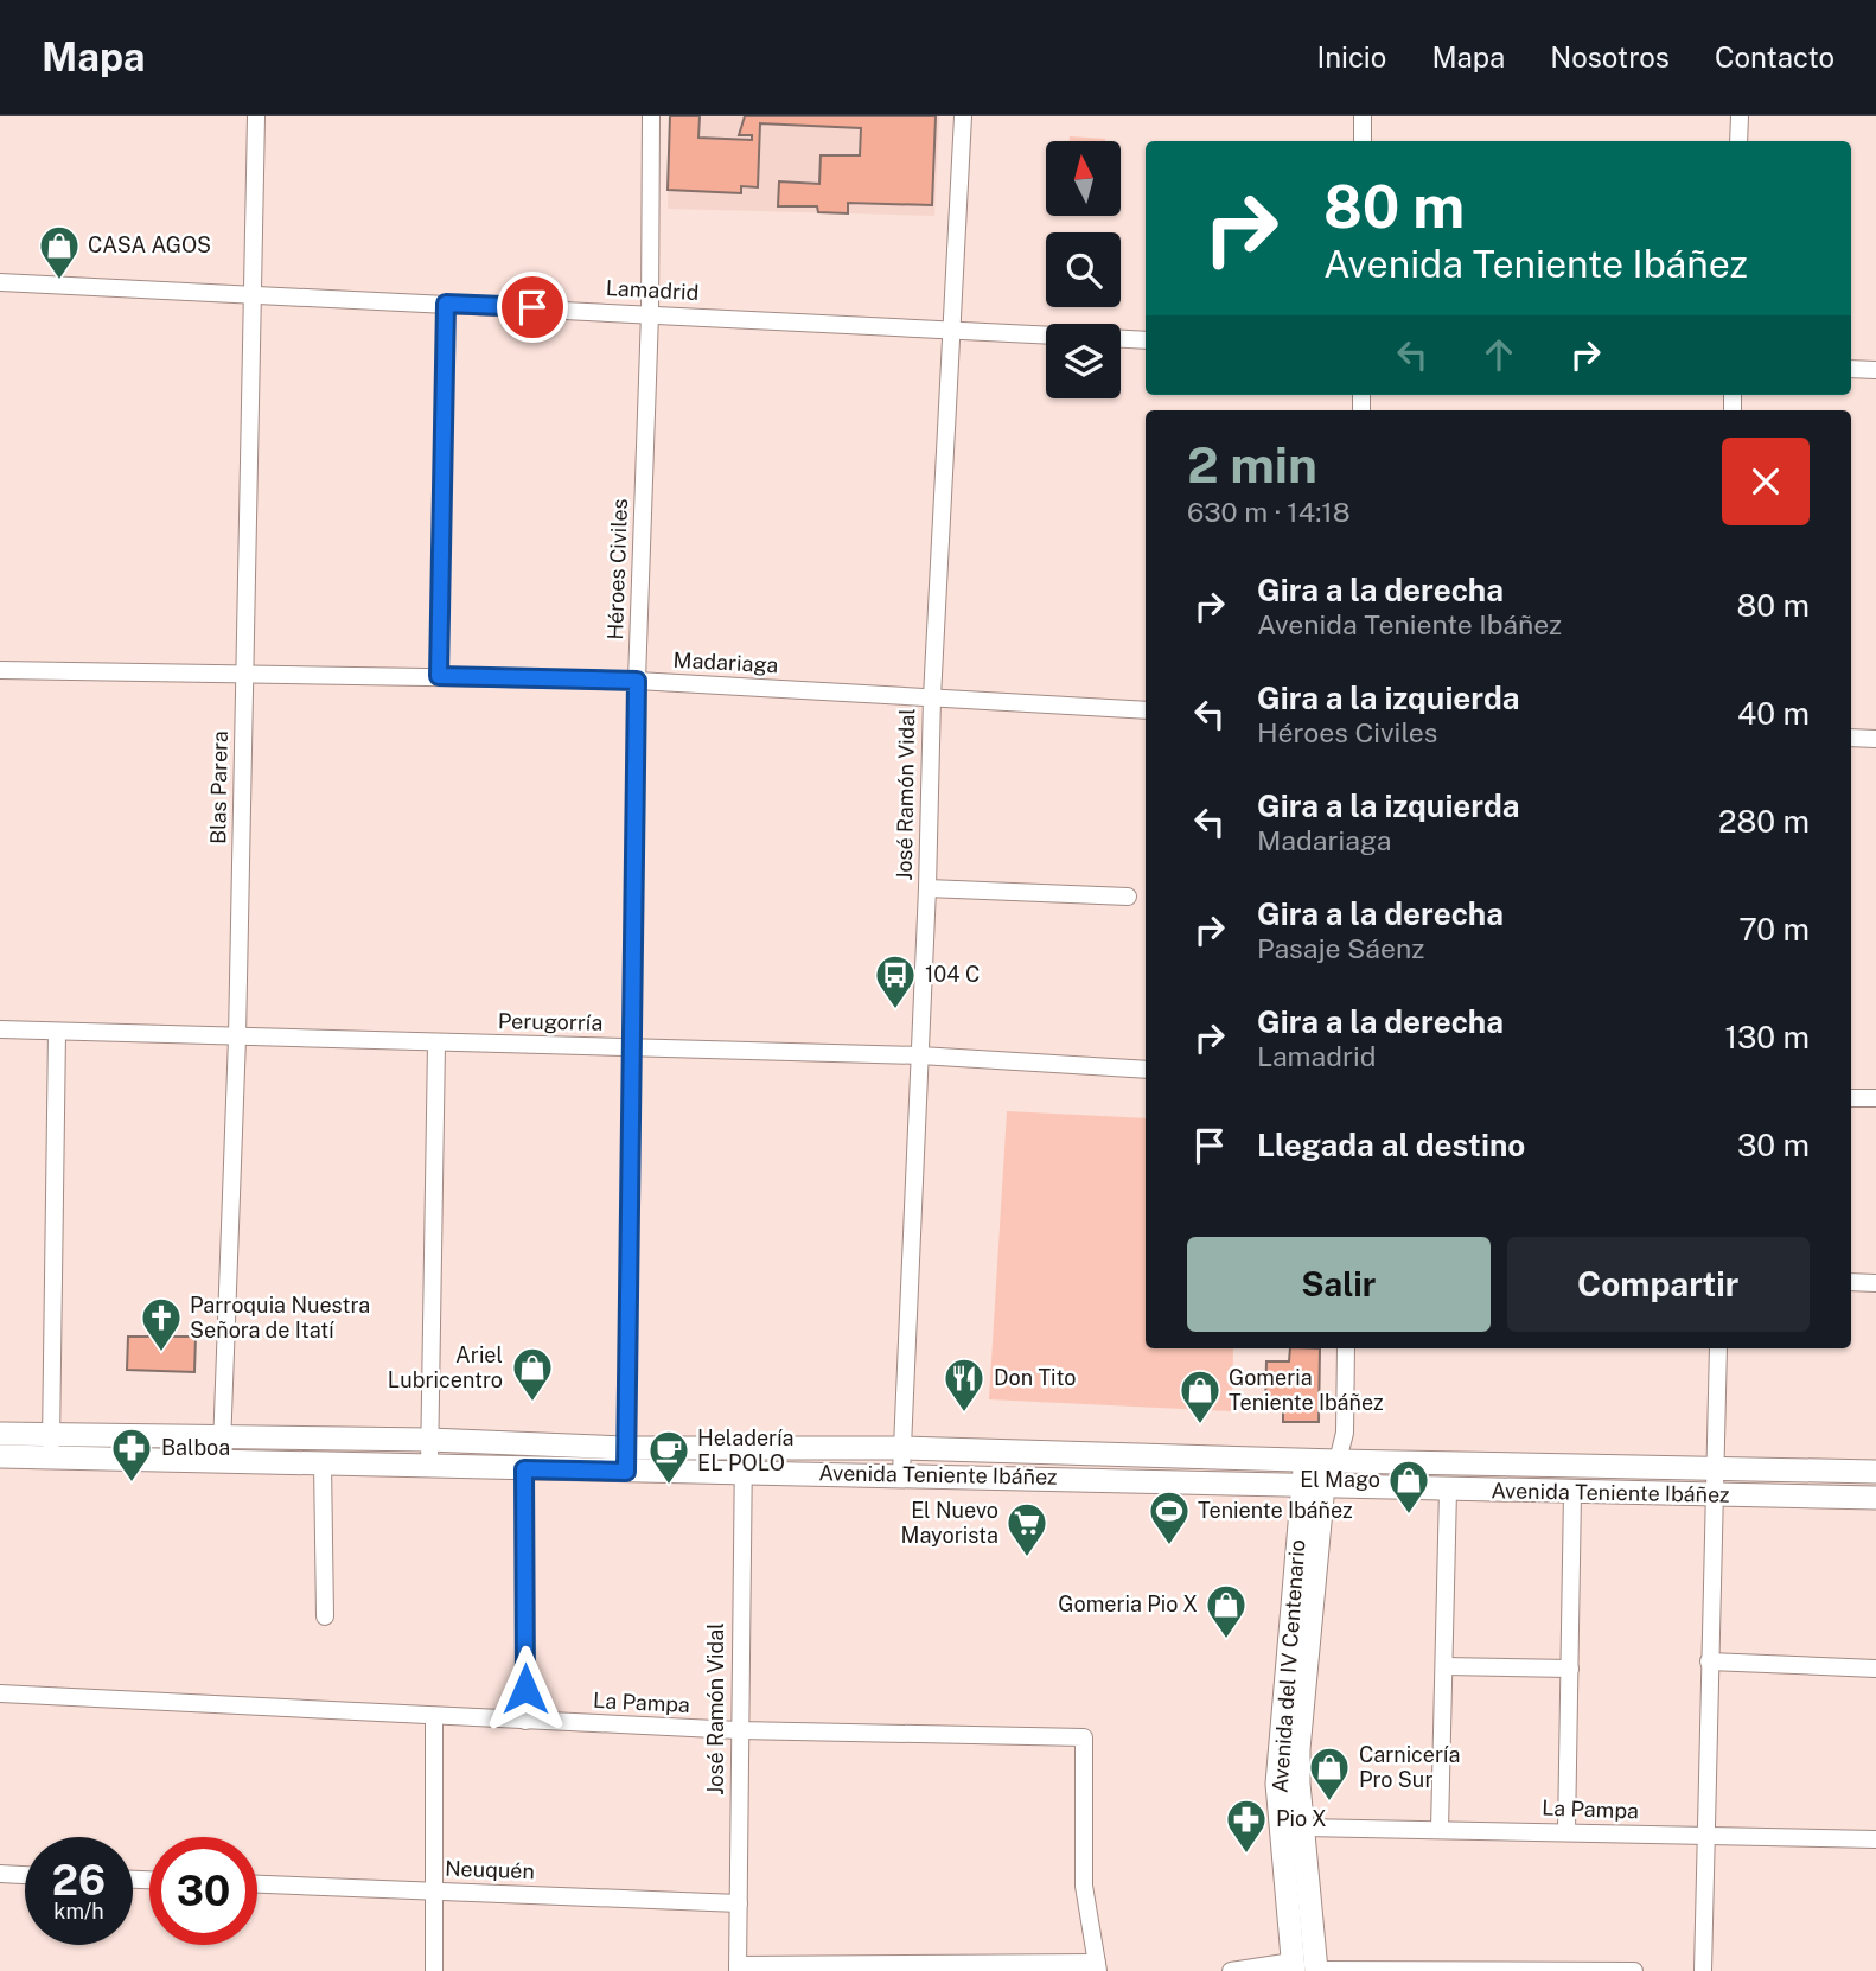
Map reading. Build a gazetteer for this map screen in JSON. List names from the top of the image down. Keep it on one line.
{"streets":{"main road":["Avenida Teniente Ibáñez","Avenida del IV Centenario"],"street":["Lamadrid","Héroes Civiles","Madariaga","Blas Parera","José Ramón Vidal","Perugorría","La Pampa","Neuquén"]},"crossings":[["Lamadrid","Héroes Civiles"],["Lamadrid","Blas Parera"],["Lamadrid","José Ramón Vidal"],["Héroes Civiles","Madariaga"],["Héroes Civiles","Perugorría"],["Héroes Civiles","Avenida Teniente Ibáñez"],["Madariaga","Blas Parera"],["Madariaga","José Ramón Vidal"],["Blas Parera","Perugorría"],["Blas Parera","Avenida Teniente Ibáñez"],["José Ramón Vidal","Perugorría"],["José Ramón Vidal","Avenida Teniente Ibáñez"],["José Ramón Vidal","La Pampa"],["José Ramón Vidal","Neuquén"],["Avenida Teniente Ibáñez","Avenida del IV Centenario"],["Avenida del IV Centenario","La Pampa"]],"places":{"shop":["CASA AGOS","Ariel Lubricentro","Gomeria Teniente Ibáñez","El Mago","Gomeria Pio X","Carnicería Pro Sur"],"bus stop":["104 C"],"church":["Parroquia Nuestra Señora de Itatí"],"restaurant":["Don Tito"],"pharmacy":["Balboa","Pio X"],"cafe":["Heladería EL POLO"],"sports":["Teniente Ibáñez"],"supermarket":["El Nuevo Mayorista"]},"north":"top","page":{"header":"Mapa","nav":["Inicio","Mapa","Nosotros","Contacto"],"turn":["80 m","Avenida Teniente Ibáñez"],"heading":["2 min","630 m · 14:18"],"list":[{"name":"Gira a la derecha","note":"Avenida Teniente Ibáñez","value":"80 m"},{"name":"Gira a la izquierda","note":"Héroes Civiles","value":"40 m"},{"name":"Gira a la izquierda","note":"Madariaga","value":"280 m"},{"name":"Gira a la derecha","note":"Pasaje Sáenz","value":"70 m"},{"name":"Gira a la derecha","note":"Lamadrid","value":"130 m"},{"name":"Llegada al destino","value":"30 m"}],"buttons":["Salir","Compartir"],"speed":"26 km/h","limit":"30"}}
